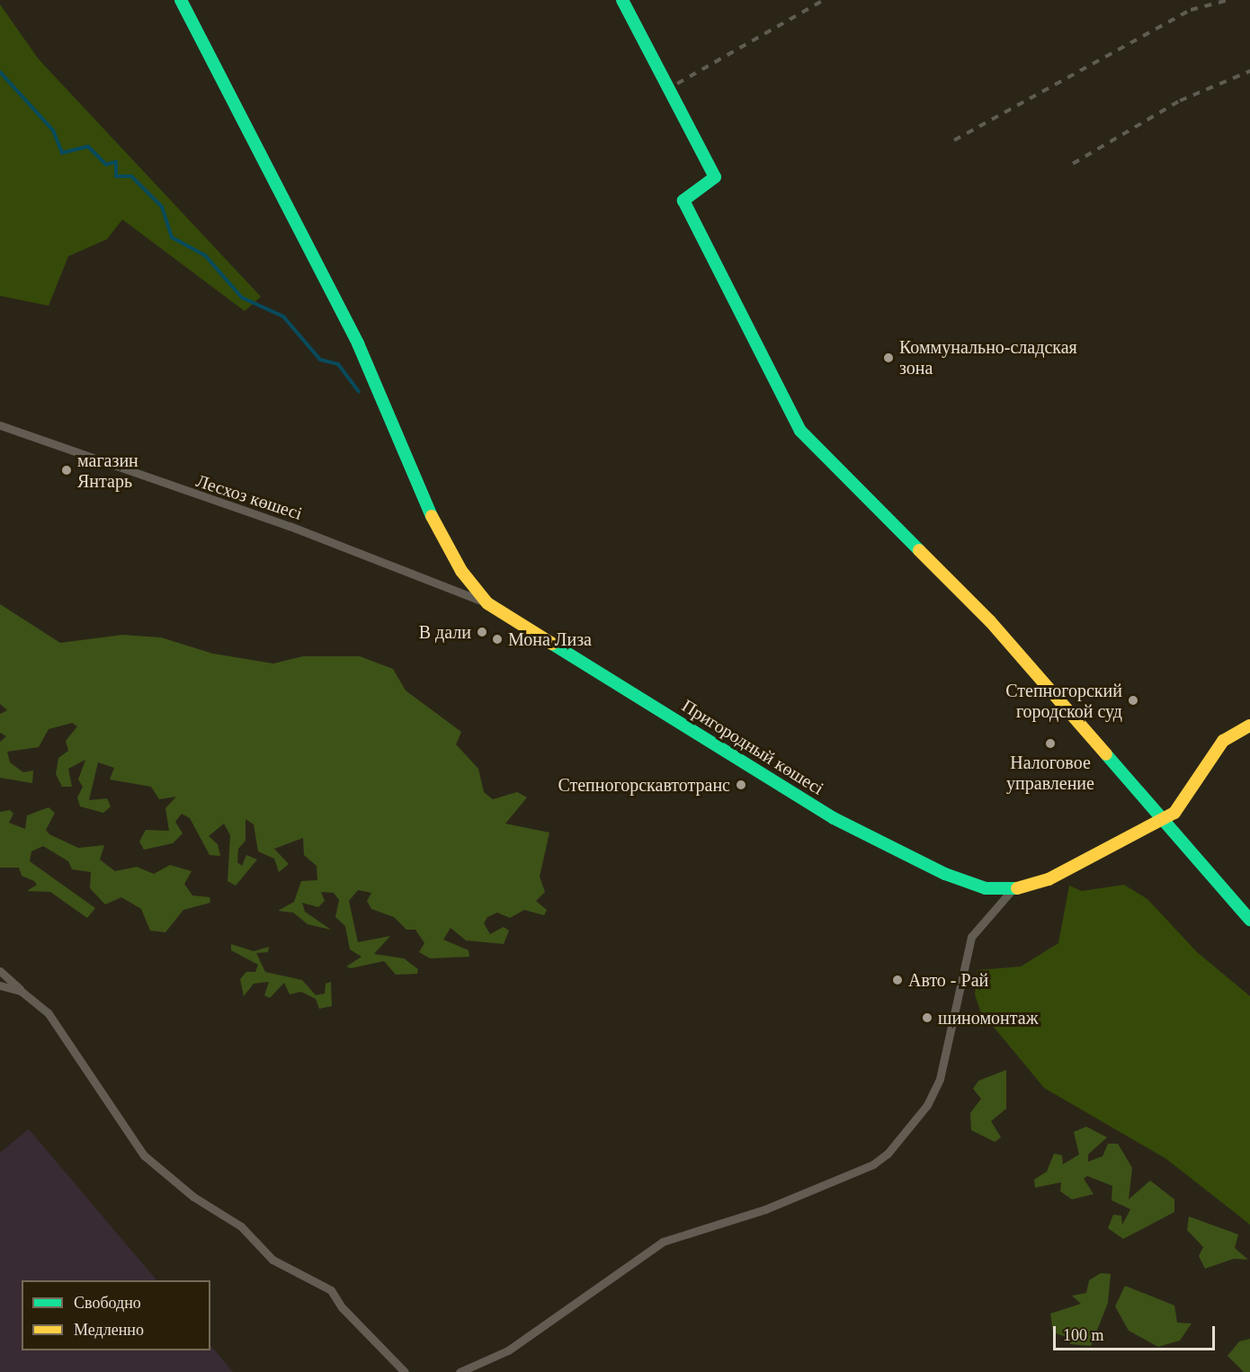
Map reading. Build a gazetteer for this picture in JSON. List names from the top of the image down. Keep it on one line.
{"streets":{"street":["Лесхоз көшесі","Пригородный көшесі"]},"crossings":[["Лесхоз көшесі","Пригородный көшесі"]],"places":["Коммунально-сладская зона","магазин Янтарь","В дали","Мона Лиза","Степногорский городской суд","Налоговое управление","Степногорскавтотранс","Авто - Рай","шиномонтаж"],"legend":["Свободно","Медленно"],"scale_bar":"100 m"}
